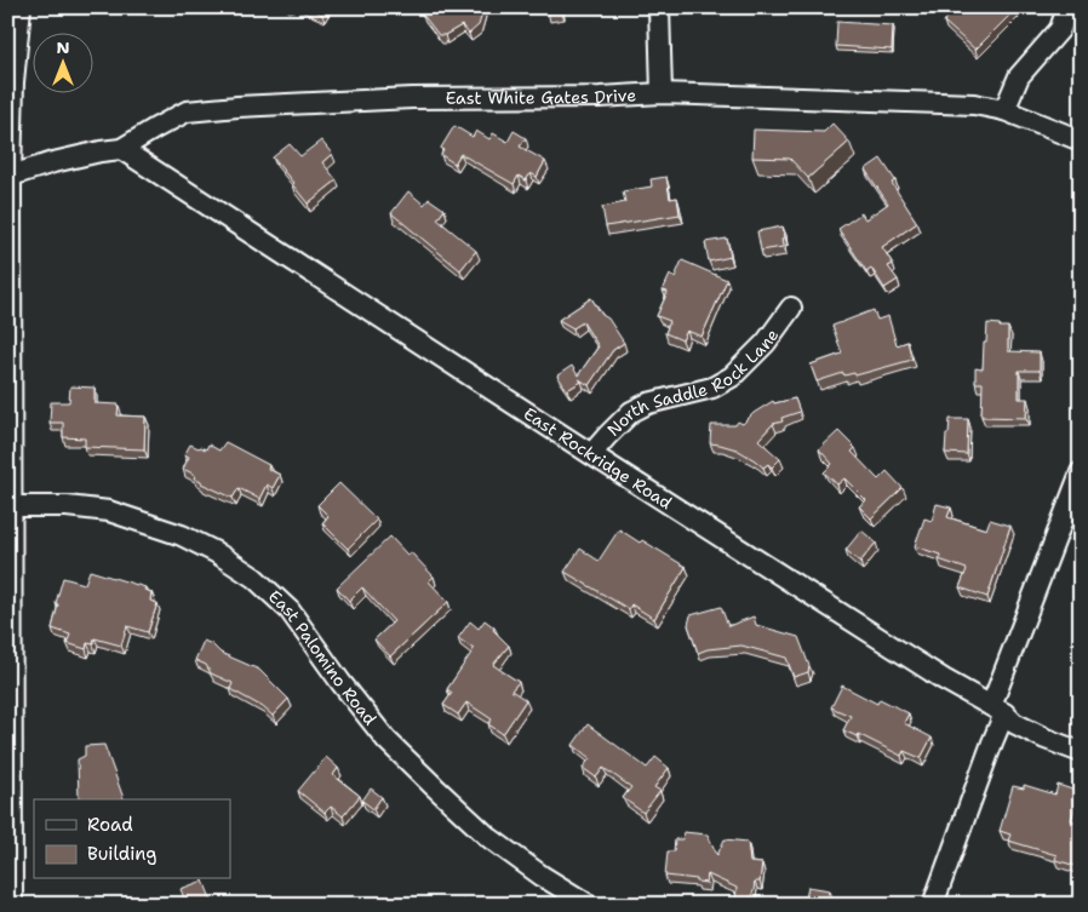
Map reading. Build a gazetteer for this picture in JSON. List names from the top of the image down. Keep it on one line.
{"streets":{"street":["East White Gates Drive","North Saddle Rock Lane","East Rockridge Road","East Palomino Road"]},"crossings":[["East White Gates Drive","East Rockridge Road"],["North Saddle Rock Lane","East Rockridge Road"]],"legend":["Road","Building"],"north":"top"}
